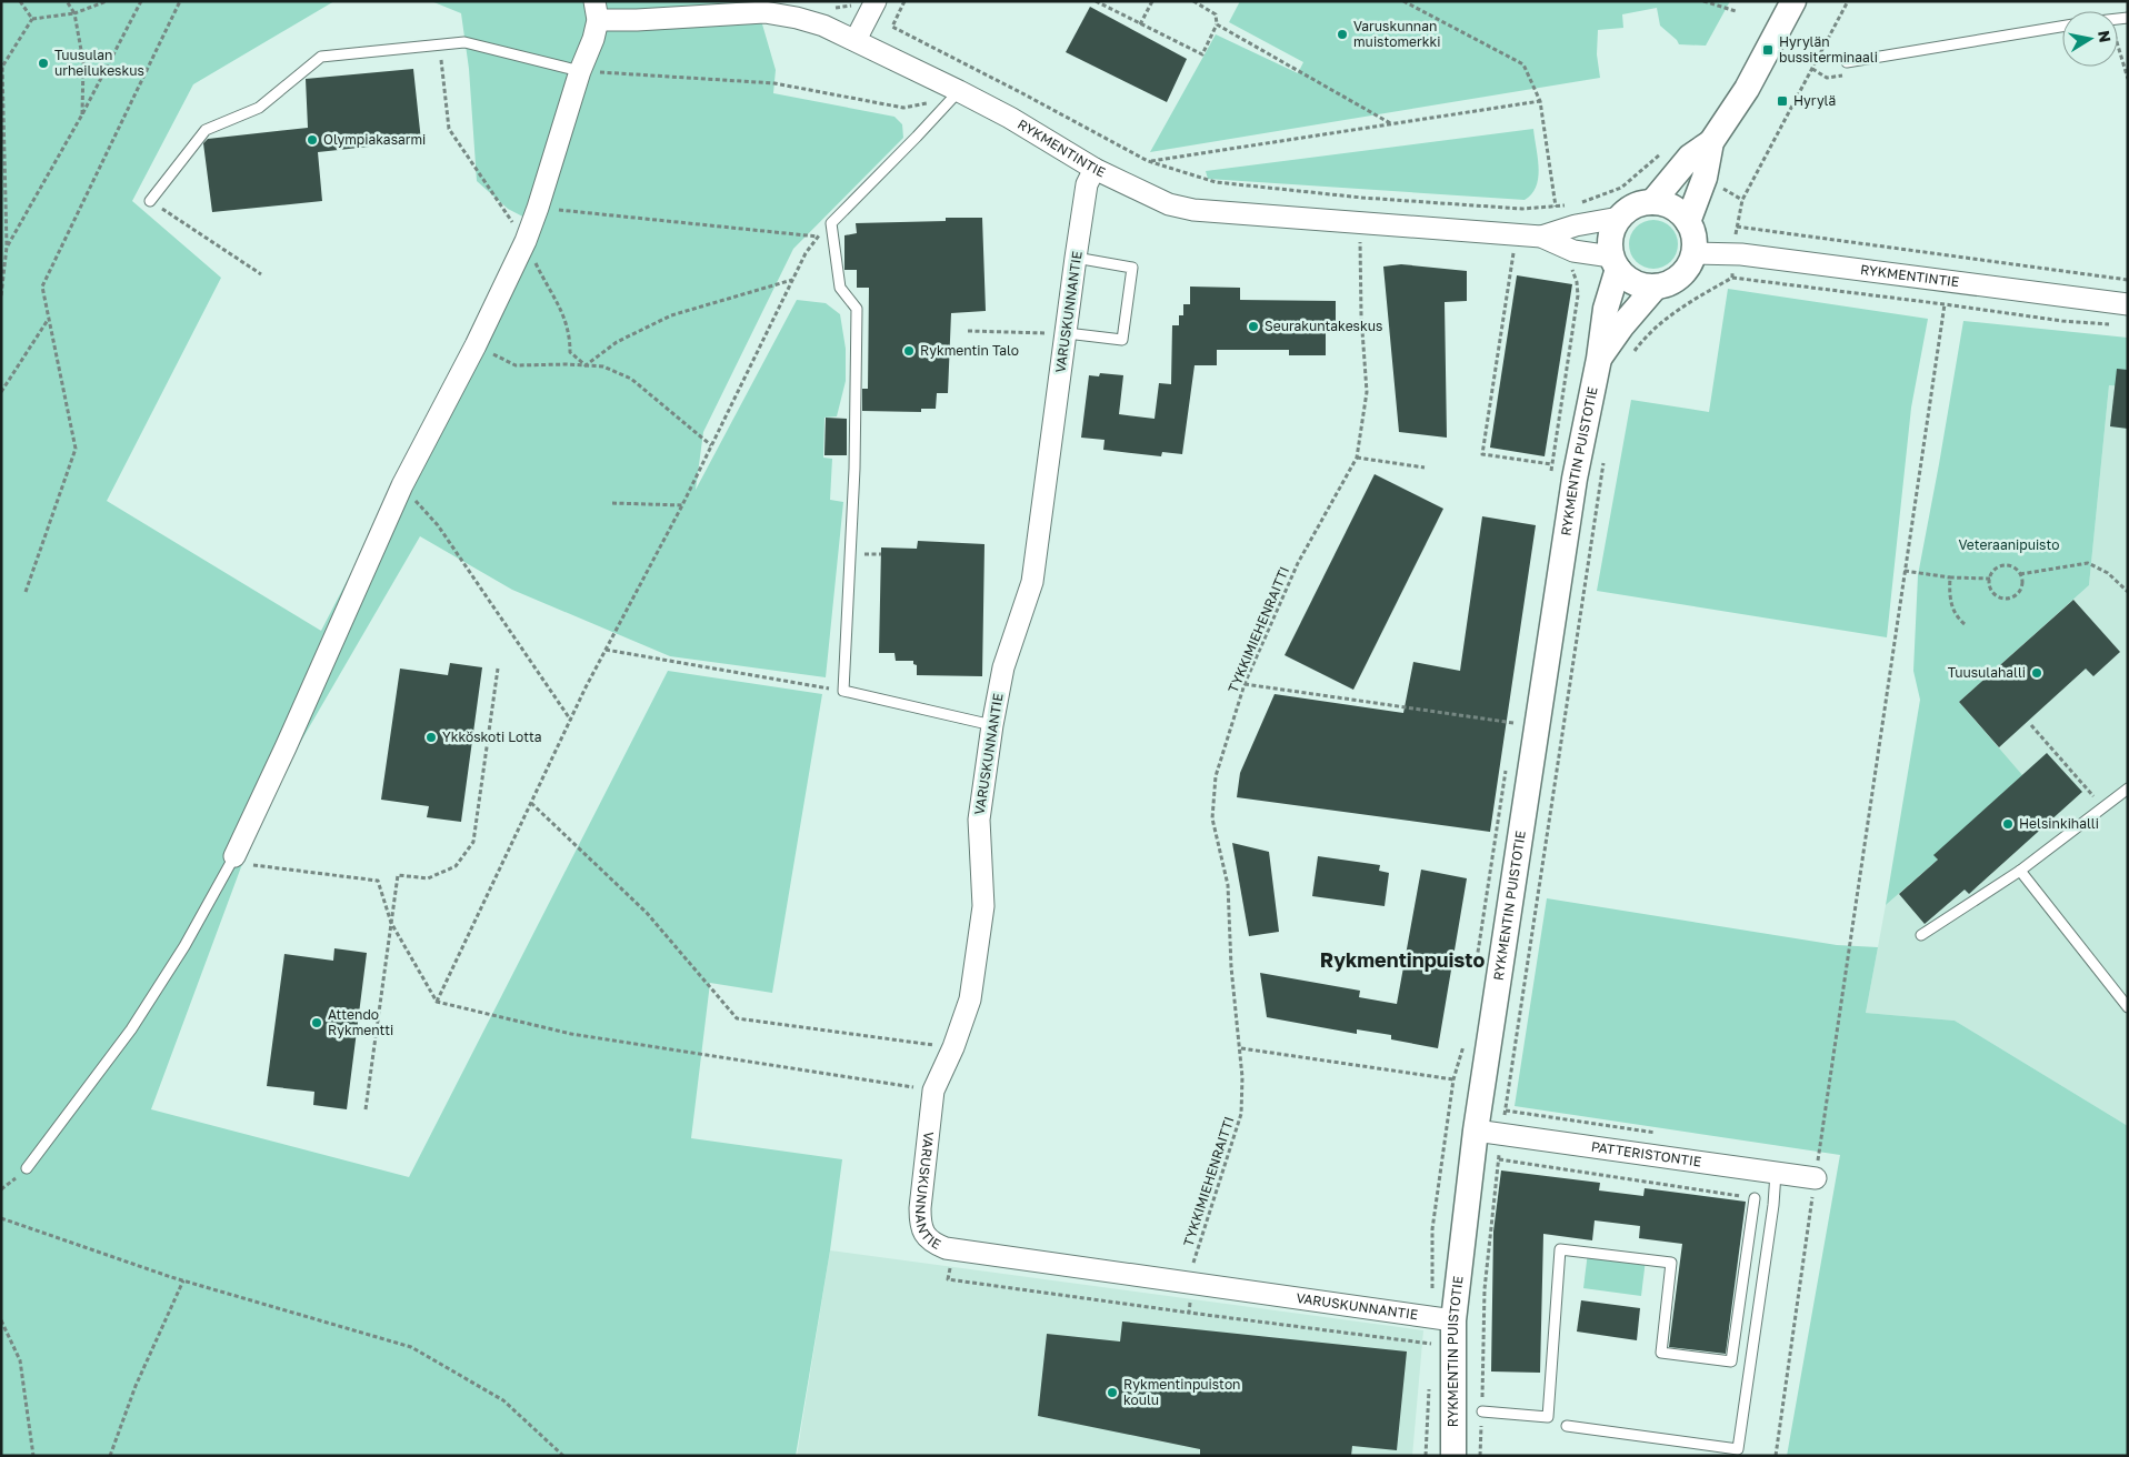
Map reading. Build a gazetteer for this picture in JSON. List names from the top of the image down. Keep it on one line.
{"streets":{"street":["RYKMENTINTIE","VARUSKUNNANTIE","RYKMENTIN PUISTOTIE","PATTERISTONTIE"],"path":["TYKKIMIEHENRAITTI"]},"crossings":[["RYKMENTINTIE","VARUSKUNNANTIE"],["RYKMENTINTIE","RYKMENTIN PUISTOTIE"],["VARUSKUNNANTIE","RYKMENTIN PUISTOTIE"],["VARUSKUNNANTIE","TYKKIMIEHENRAITTI"],["RYKMENTIN PUISTOTIE","PATTERISTONTIE"]],"districts":["Rykmentinpuisto"],"parks":["Veteraanipuisto"],"places":{"other":["Varuskunnan muistomerkki","Tuusulan urheilukeskus","Olympiakasarmi","Seurakuntakeskus","Rykmentin Talo","Tuusulahalli","Ykköskoti Lotta","Helsinkihalli","Attendo Rykmentti","Rykmentinpuiston koulu"],"transit":["Hyrylän bussiterminaali","Hyrylä"]},"north":"right"}
